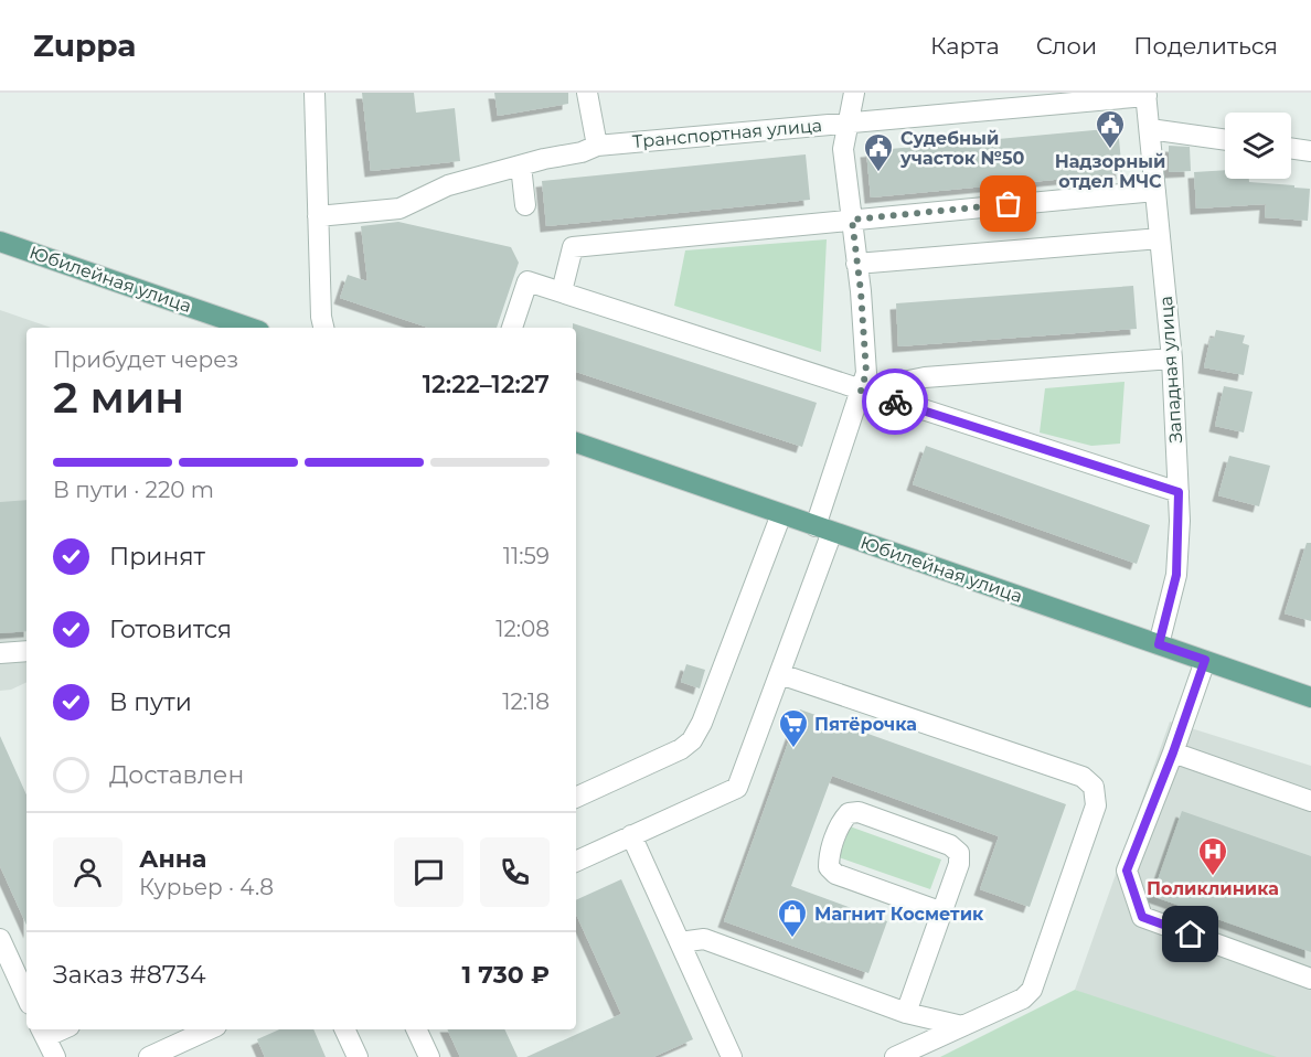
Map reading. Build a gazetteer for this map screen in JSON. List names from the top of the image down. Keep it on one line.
{"streets":{"main road":["Юбилейная улица"],"street":["Транспортная улица","Западная улица"]},"crossings":[["Транспортная улица","Западная улица"],["Юбилейная улица","Западная улица"]],"places":{"public building":["Надзорный отдел МЧС","Судебный участок №50"],"supermarket":["Пятёрочка"],"hospital":["Поликлиника"],"shop":["Магнит Косметик"]},"page":{"header":"Zuppa","nav":["Карта","Слои","Поделиться"],"heading":["2 мин","Прибудет через","12:22–12:27"],"panel":["Анна","Курьер · 4.8","Заказ #8734","1 730 ₽"],"bar":"В пути · 220 m","list":[["Принят","11:59"],["Готовится","12:08"],["В пути","12:18"],"Доставлен"]}}
